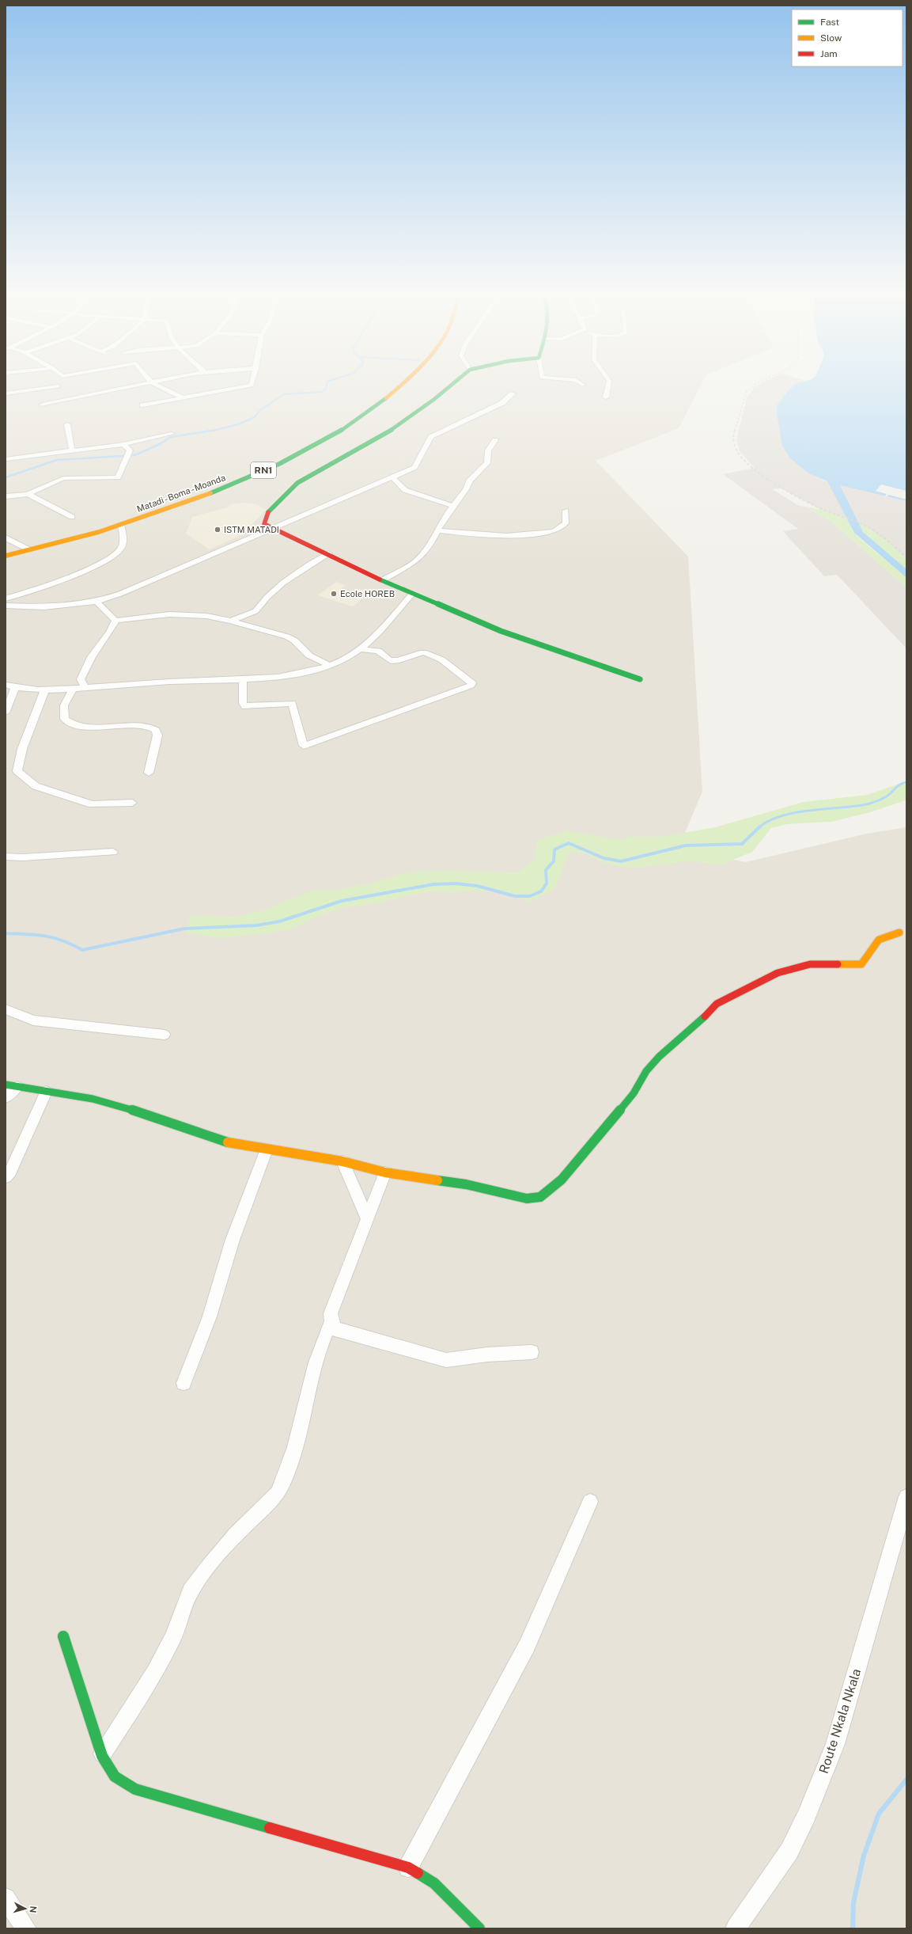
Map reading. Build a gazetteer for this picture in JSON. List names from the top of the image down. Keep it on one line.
{"streets":{"main road":["RN1","Matadi - Boma - Moanda"],"street":["Route Nkala Nkala"]},"places":["ISTM MATADI","Ecole HOREB"],"legend":["Fast","Slow","Jam"],"north":"right"}
